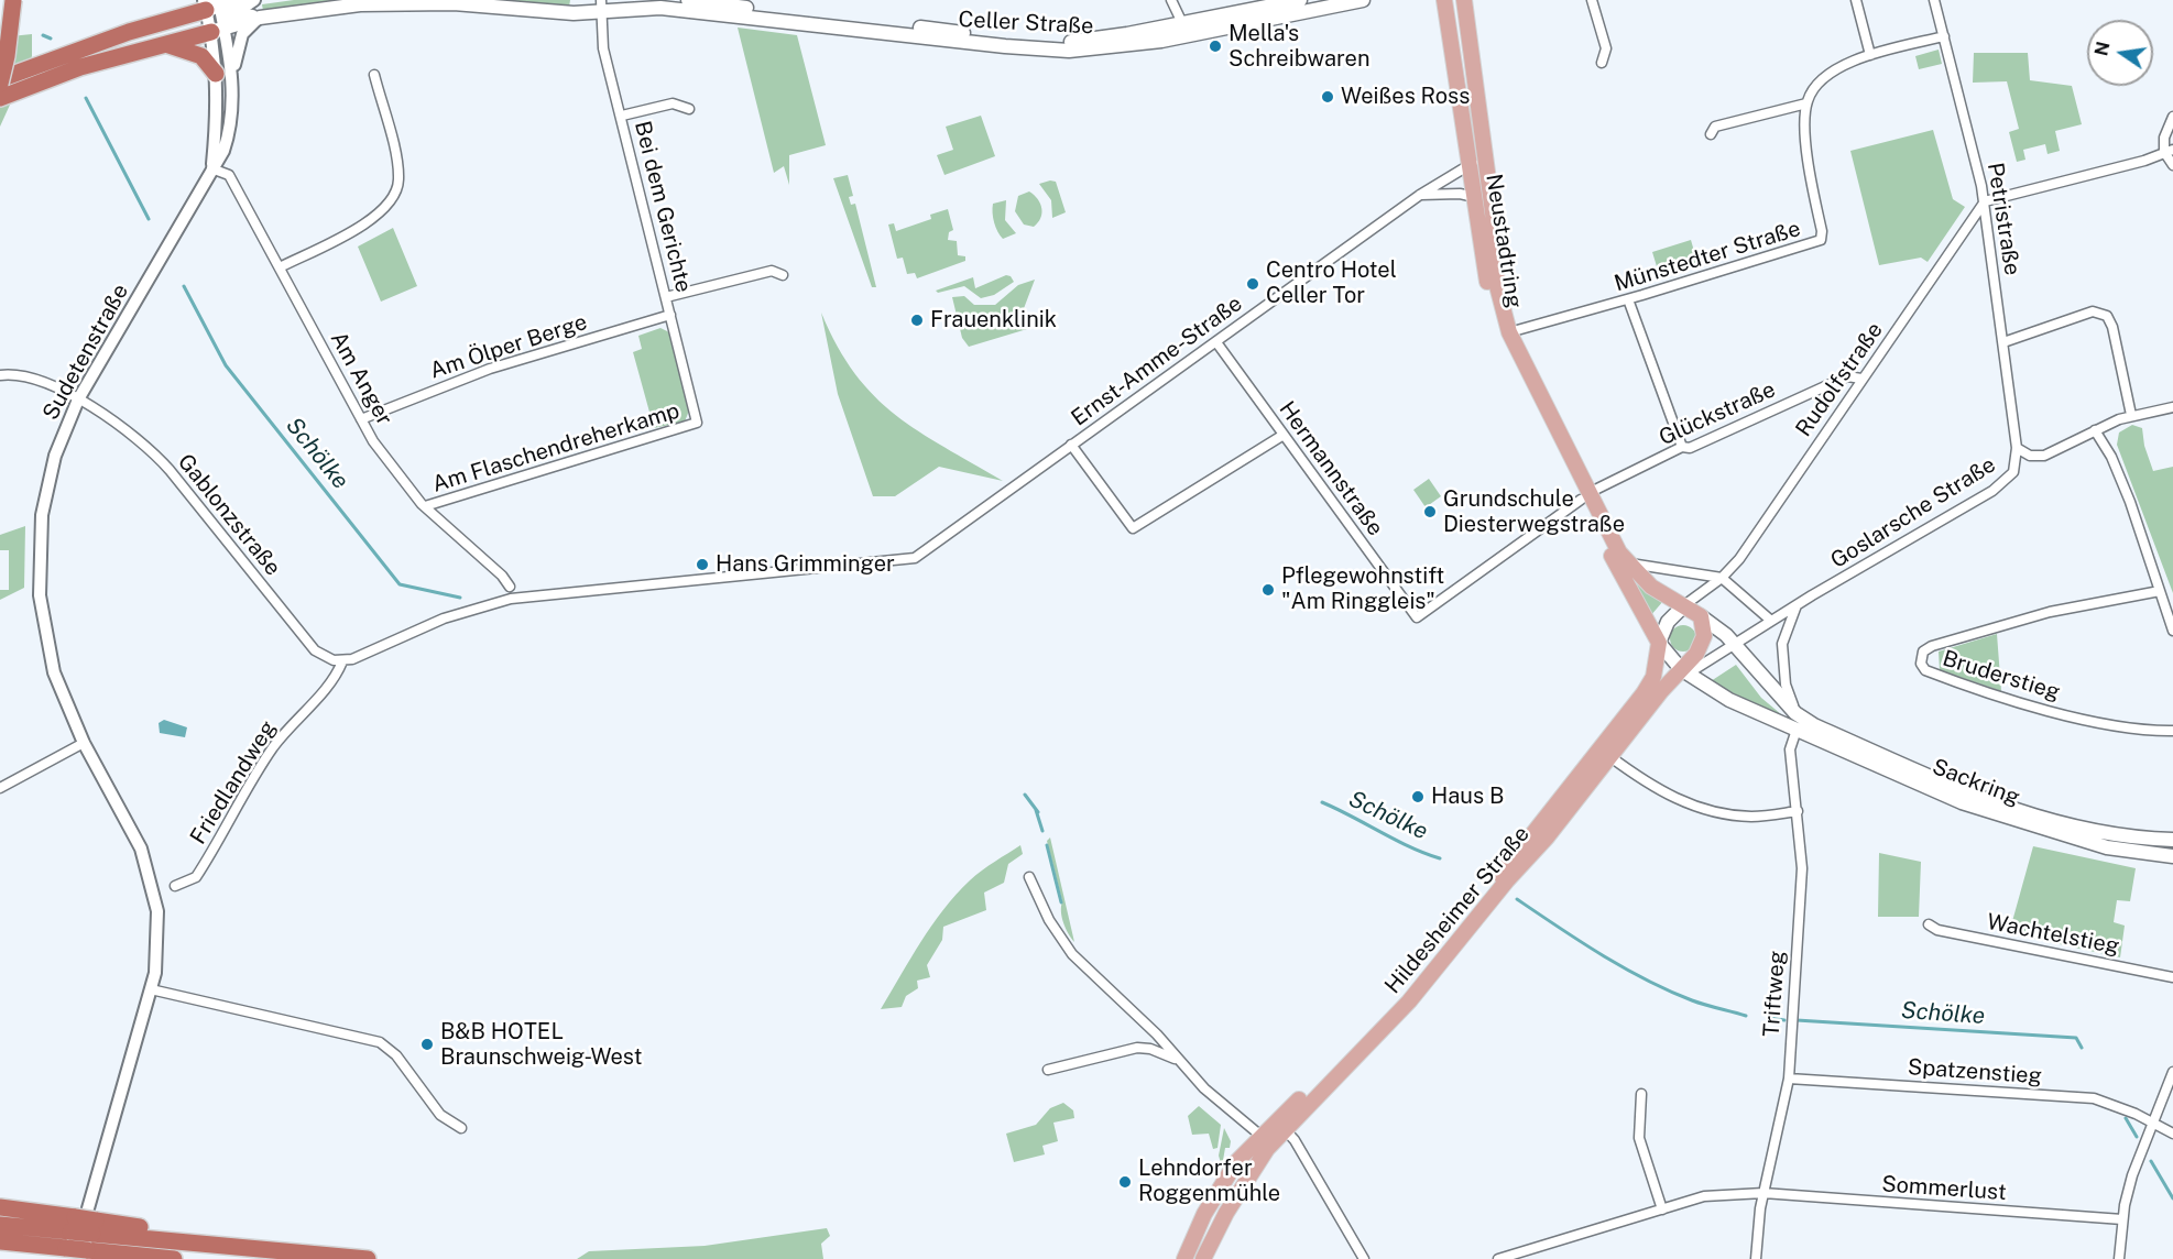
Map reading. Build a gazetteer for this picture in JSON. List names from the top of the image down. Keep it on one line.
{"streets":{"main road":["Celler Straße","Neustadtring","Sackring","Hildesheimer Straße"],"street":["Bei dem Gerichte","Petristraße","Münstedter Straße","Am Ölper Berge","Sudetenstraße","Ernst-Amme-Straße","Am Anger","Rudolfstraße","Glückstraße","Am Flaschendreherkamp","Hermannstraße","Goslarsche Straße","Gablonzstraße","Bruderstieg","Friedlandweg","Wachtelstieg","Triftweg","Spatzenstieg","Sommerlust"]},"crossings":[["Celler Straße","Bei dem Gerichte"],["Celler Straße","Sudetenstraße"],["Bei dem Gerichte","Am Ölper Berge"],["Bei dem Gerichte","Am Flaschendreherkamp"],["Petristraße","Rudolfstraße"],["Petristraße","Goslarsche Straße"],["Neustadtring","Münstedter Straße"],["Neustadtring","Ernst-Amme-Straße"],["Neustadtring","Rudolfstraße"],["Neustadtring","Glückstraße"],["Neustadtring","Sackring"],["Neustadtring","Hildesheimer Straße"],["Am Ölper Berge","Am Anger"],["Sudetenstraße","Am Anger"],["Sudetenstraße","Gablonzstraße"],["Ernst-Amme-Straße","Hermannstraße"],["Ernst-Amme-Straße","Gablonzstraße"],["Ernst-Amme-Straße","Friedlandweg"],["Am Anger","Am Flaschendreherkamp"],["Rudolfstraße","Glückstraße"],["Glückstraße","Hermannstraße"],["Goslarsche Straße","Sackring"],["Goslarsche Straße","Hildesheimer Straße"],["Gablonzstraße","Friedlandweg"],["Sackring","Hildesheimer Straße"],["Sackring","Triftweg"],["Triftweg","Spatzenstieg"],["Triftweg","Sommerlust"]],"water":["Schölke"],"places":["Mella's Schreibwaren","Weißes Ross","Centro Hotel Celler Tor","Frauenklinik","Grundschule Diesterwegstraße","Hans Grimminger","Pflegewohnstift \"Am Ringgleis\"","Haus B","B&B HOTEL Braunschweig-West","Lehndorfer Roggenmühle"],"north":"left"}
